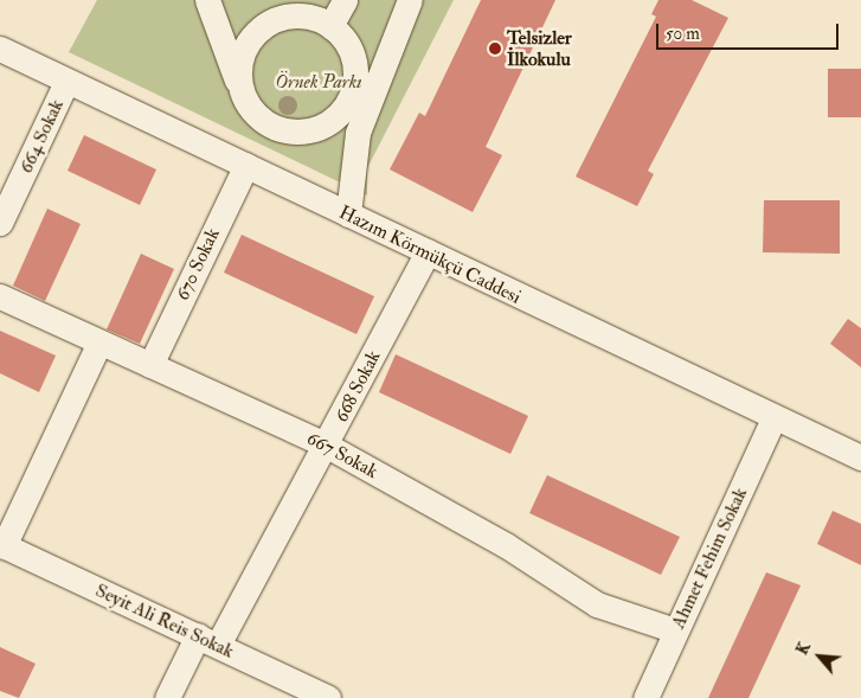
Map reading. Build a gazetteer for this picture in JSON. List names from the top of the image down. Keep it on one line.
{"streets":{"street":["664 Sokak","Hazım Körmükçü Caddesi","670 Sokak","668 Sokak","667 Sokak","Ahmet Fehim Sokak","Seyit Ali Reis Sokak"]},"crossings":[["664 Sokak","Hazım Körmükçü Caddesi"],["Hazım Körmükçü Caddesi","670 Sokak"],["Hazım Körmükçü Caddesi","668 Sokak"],["Hazım Körmükçü Caddesi","Ahmet Fehim Sokak"],["670 Sokak","667 Sokak"],["668 Sokak","667 Sokak"],["668 Sokak","Seyit Ali Reis Sokak"],["667 Sokak","Ahmet Fehim Sokak"]],"parks":["Örnek Parkı"],"places":["Telsizler İlkokulu"],"scale_bar":"50 m","north":"top left"}
